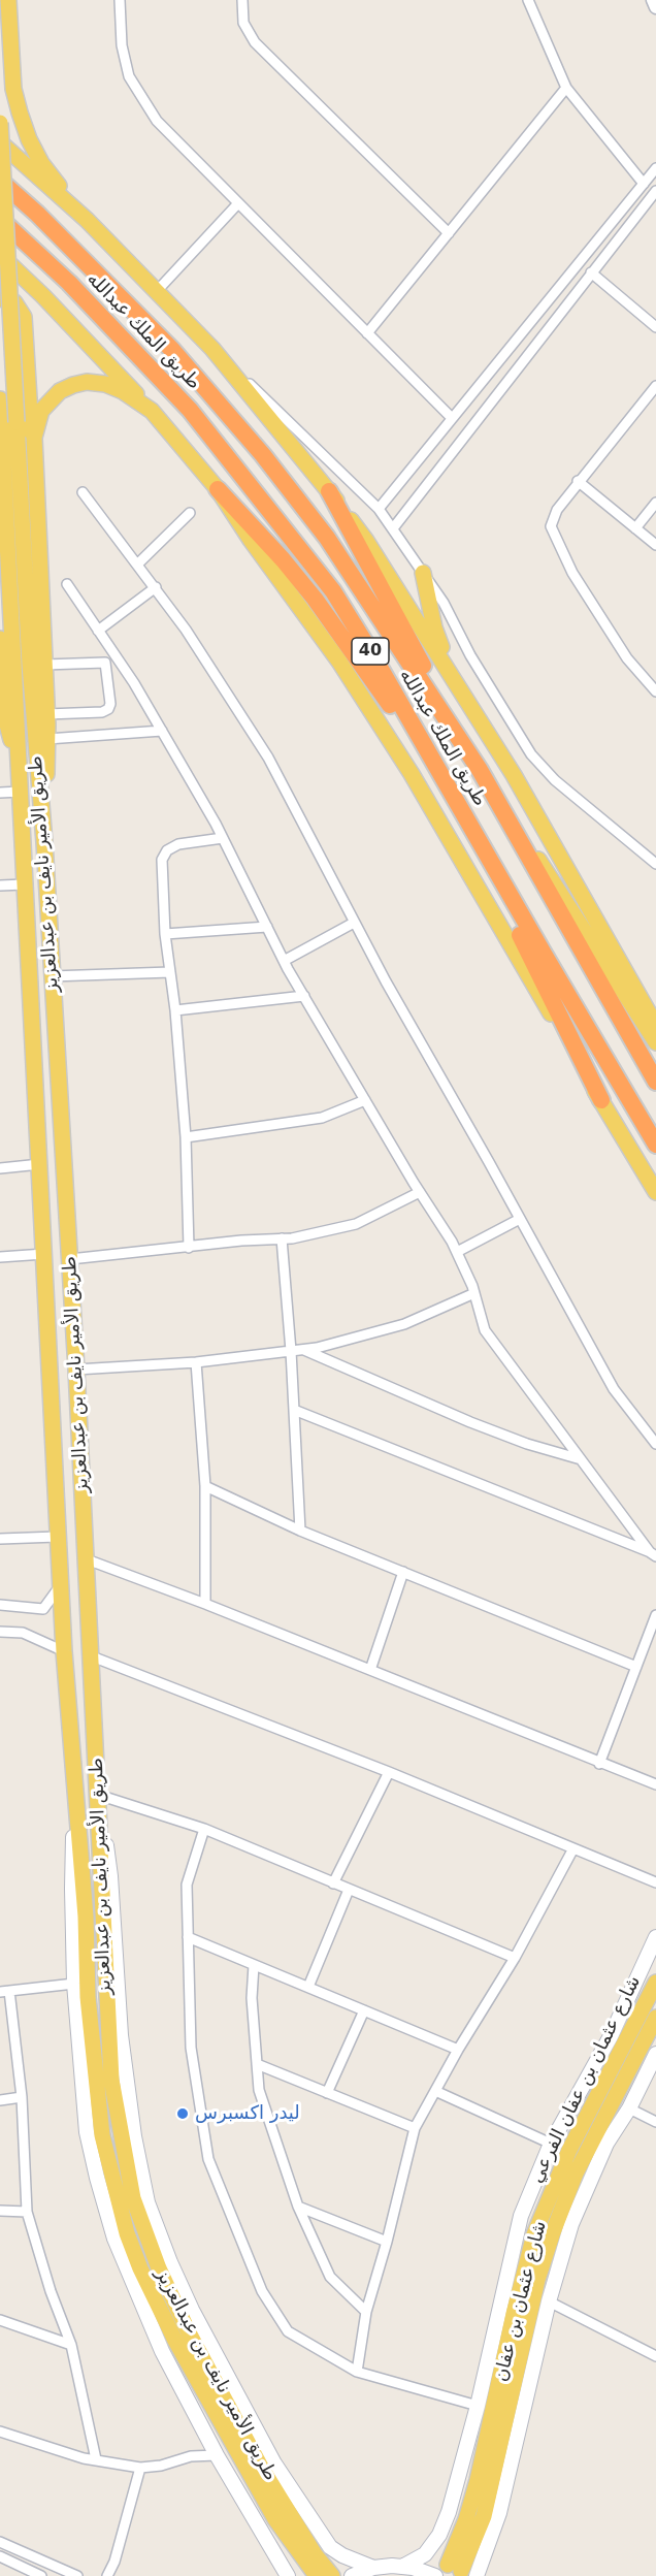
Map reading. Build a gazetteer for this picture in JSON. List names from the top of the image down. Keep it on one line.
{"streets":{"highway":["طريق الملك عبدالله","40"],"main road":["طريق الأمير نايف بن عبدالعزيز","شارع عثمان بن عفان الفرعي","شارع عثمان بن عفان"]},"places":["ليدر اكسبرس"]}
